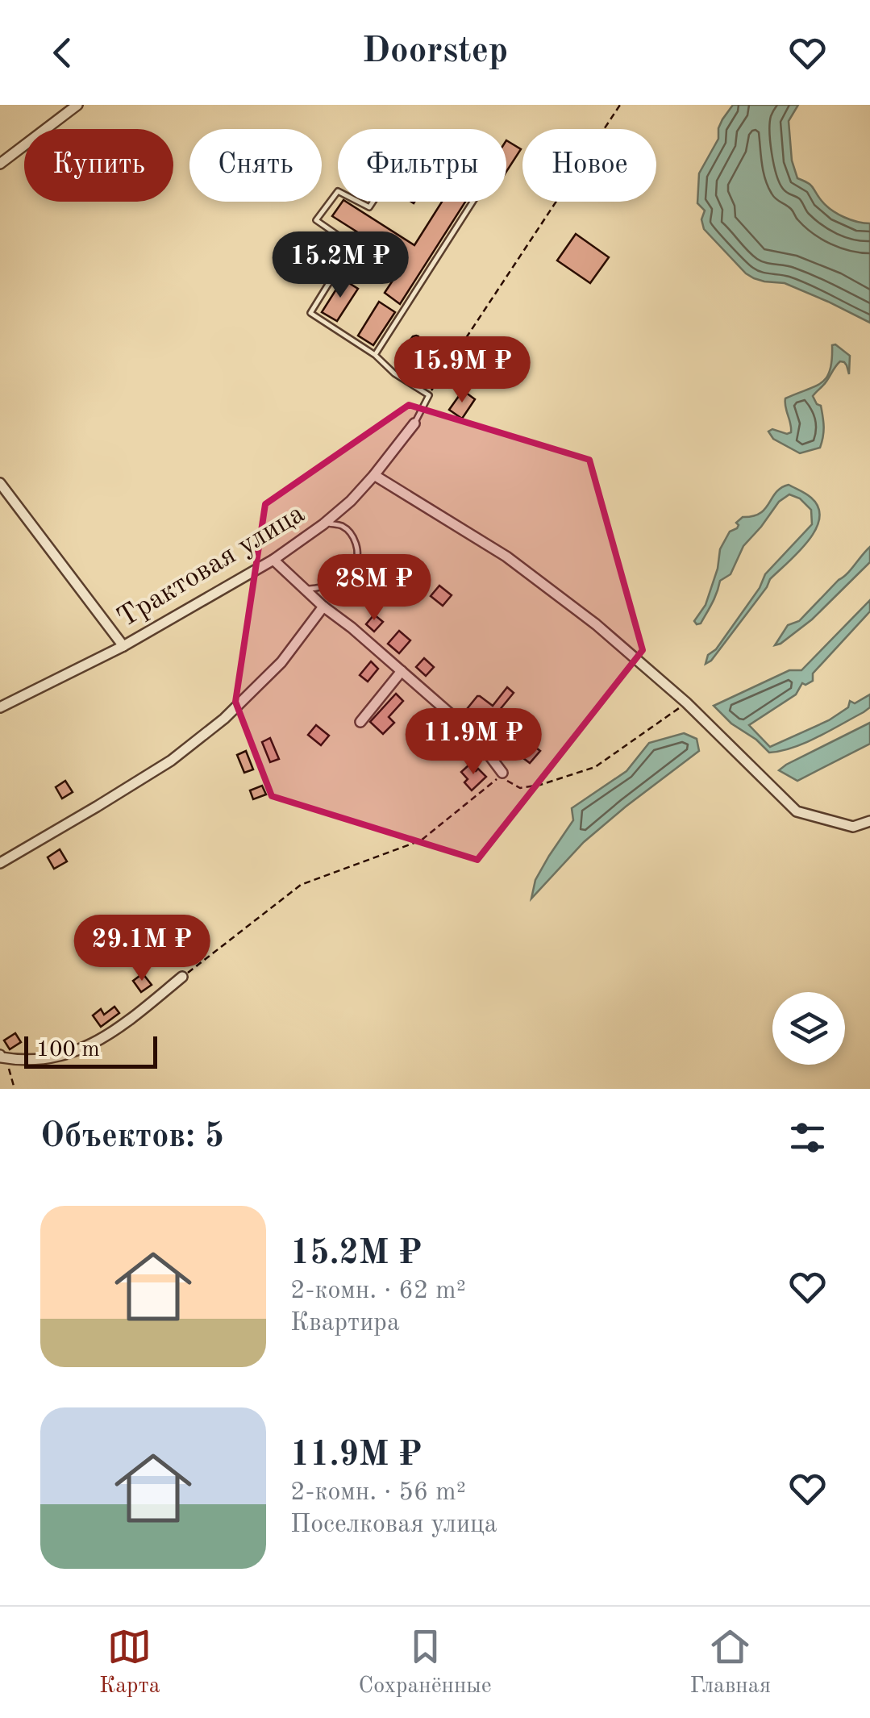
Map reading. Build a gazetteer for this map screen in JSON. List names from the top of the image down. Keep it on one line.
{"streets":{"street":["Трактовая улица"]},"scale_bar":"100 m","page":{"header":"Doorstep","chip":["Купить","Снять","Фильтры","Новое"],"price":["15.2M ₽","15.9M ₽","28M ₽","11.9M ₽","29.1M ₽"],"scale":"100 m","heading":"Объектов: 5","list":[{"name":"15.2M ₽","note":"2-комн. · 62 m² · Квартира"},{"name":"11.9M ₽","note":"2-комн. · 56 m² · Поселковая улица"}],"tabs":["Карта","Сохранённые","Главная"]}}
